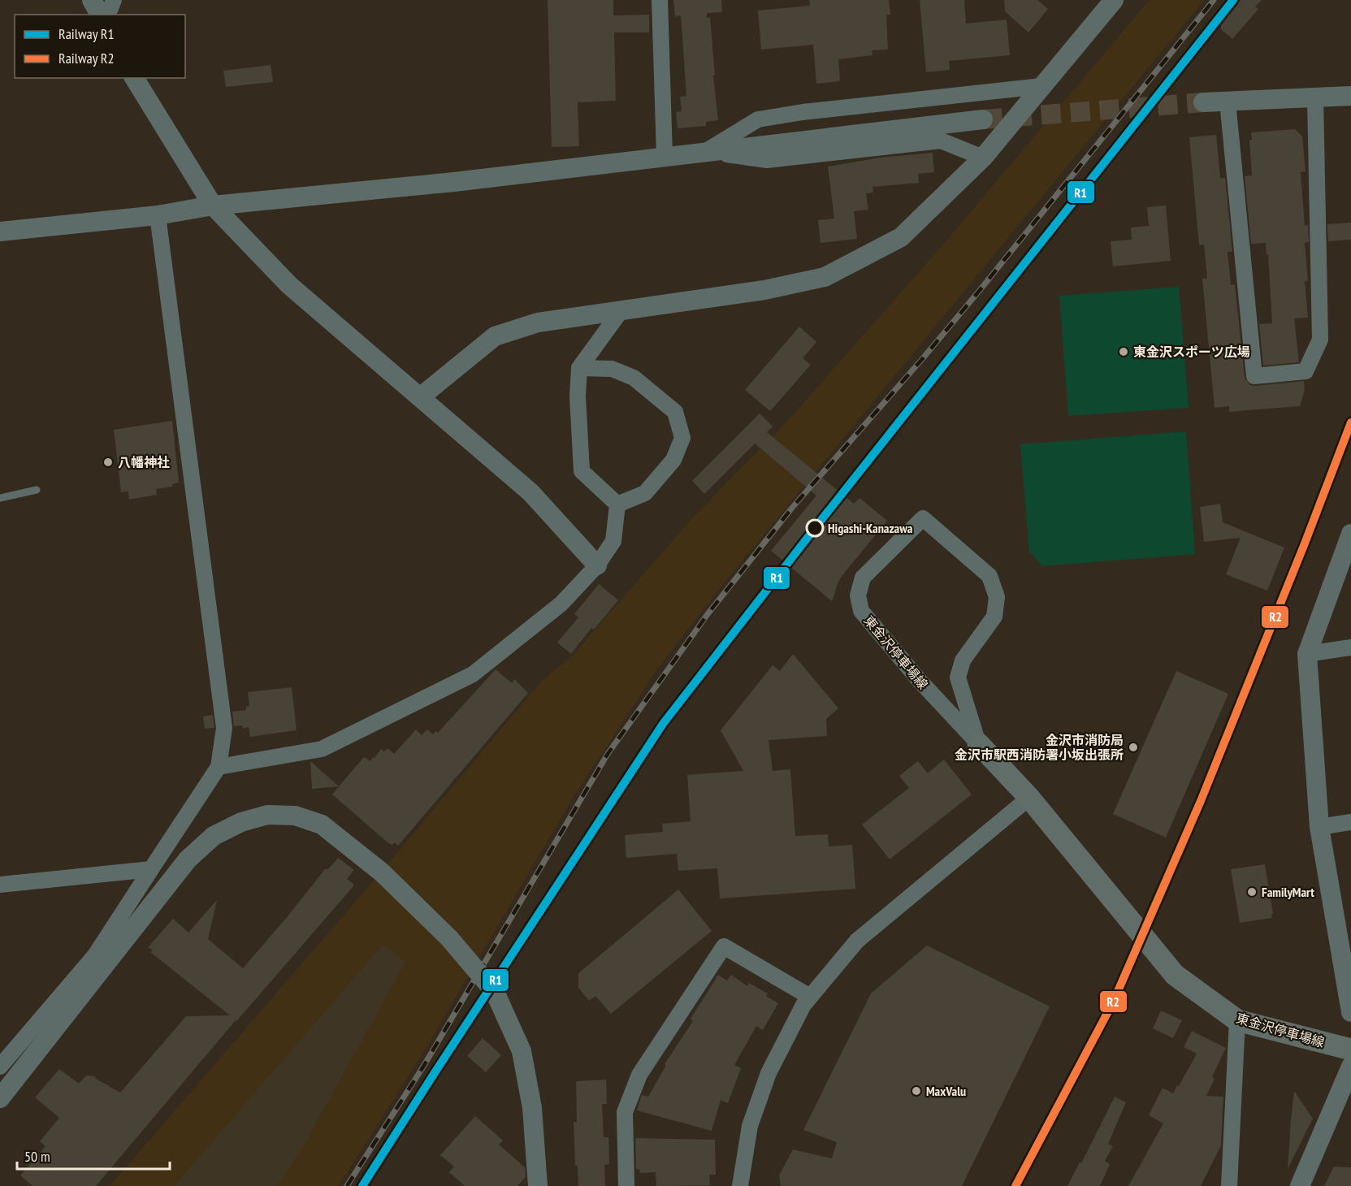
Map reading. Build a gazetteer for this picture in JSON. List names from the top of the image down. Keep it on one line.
{"streets":{"main road":["東金沢停車場線"]},"places":["東金沢スポーツ広場","八幡神社","Higashi-Kanazawa","金沢市消防局 金沢市駅西消防署小坂出張所","FamilyMart","MaxValu"],"lines":["rail line R1","rail line R2"],"legend":["Railway R1","Railway R2"],"scale_bar":"50 m"}
